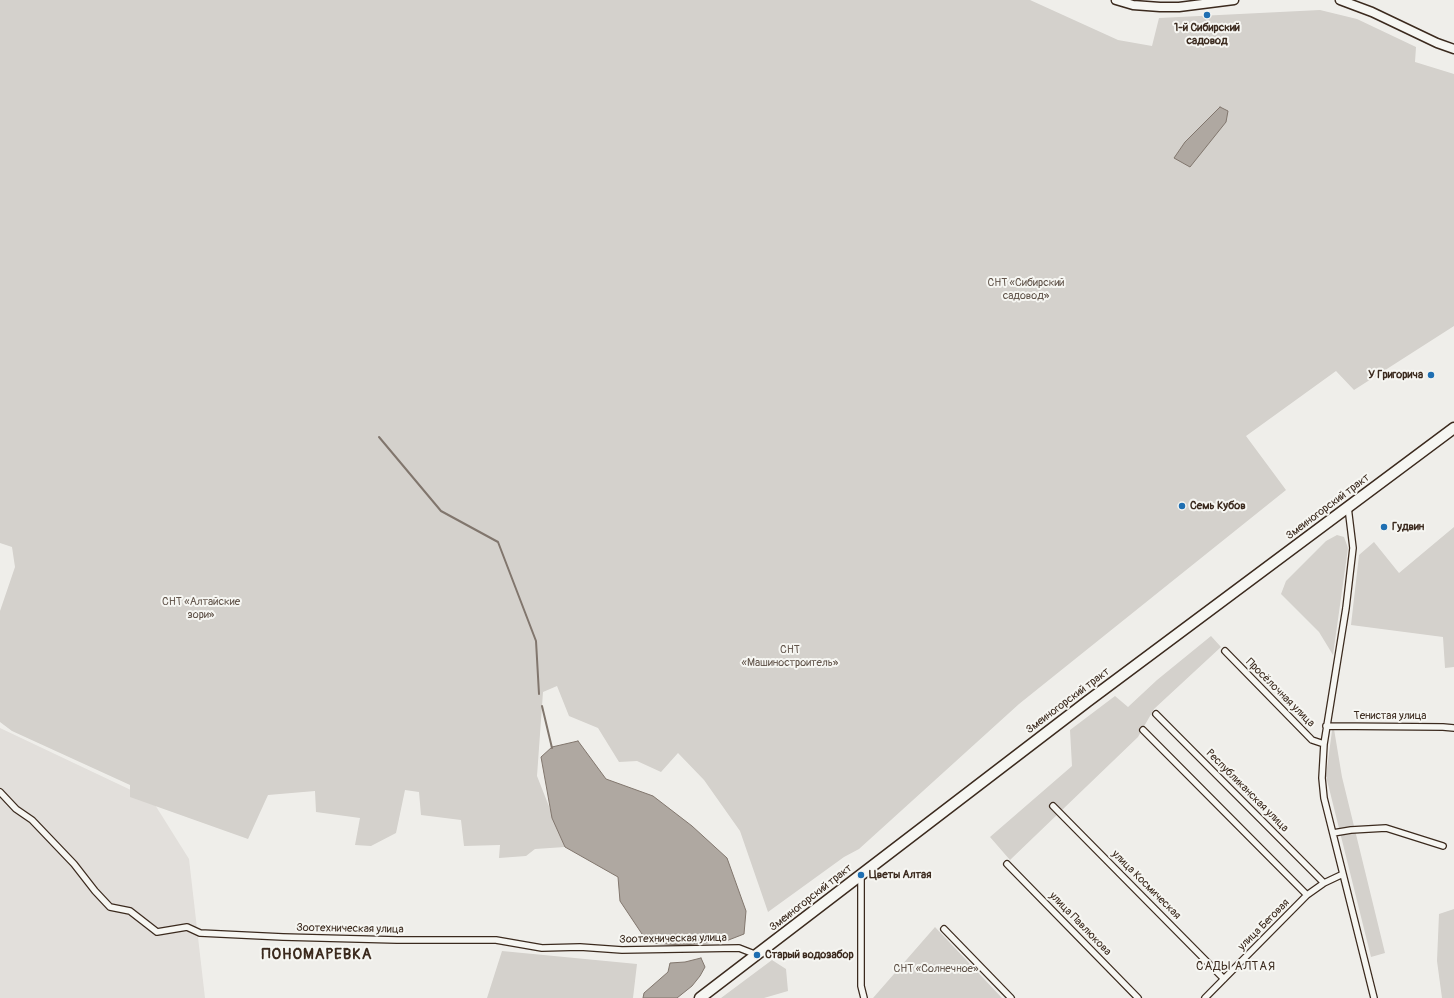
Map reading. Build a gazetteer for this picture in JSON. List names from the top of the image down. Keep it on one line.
{"streets":{"highway":["Змеиногорский тракт"],"street":["Просёлочная улица","Тенистая улица","Республиканская улица","улица Космическая","улица Павлюкова","улица Беговая","Зоотехническая улица"]},"crossings":[["Змеиногорский тракт","Зоотехническая улица"],["Республиканская улица","улица Беговая"],["улица Космическая","улица Беговая"]],"districts":["ПОНОМАРЕВКА","САДЫ АЛТАЯ"],"parks":["СНТ «Сибирский садовод»","СНТ «Алтайские зори»","СНТ «Машиностроитель»","СНТ «Солнечное»"],"places":["1-й Сибирский садовод","У Григорича","Семь Кубов","Гудвин","Цветы Алтая","Старый водозабор"]}
